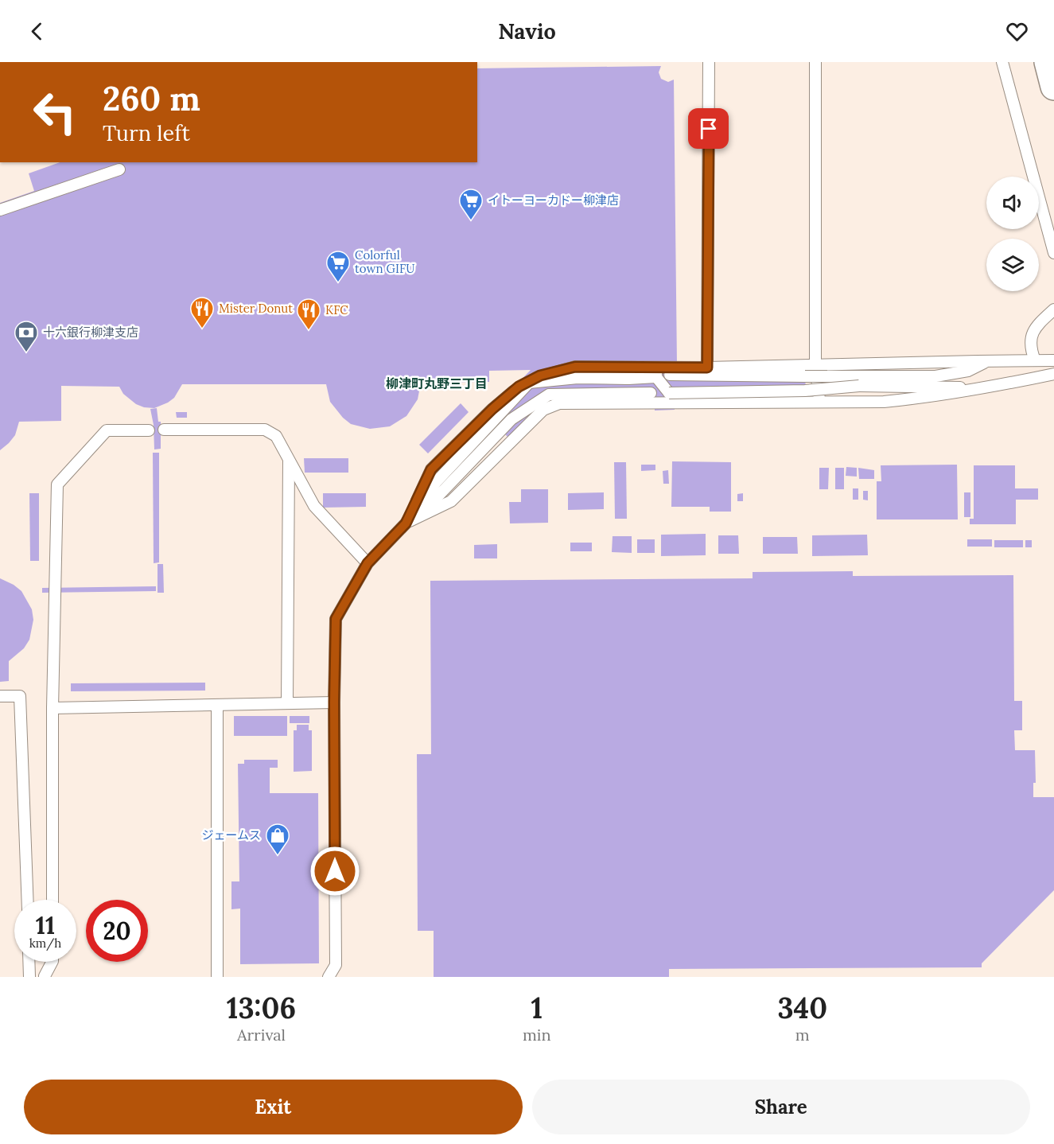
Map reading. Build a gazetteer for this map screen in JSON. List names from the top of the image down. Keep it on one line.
{"districts":["柳津町丸野三丁目"],"places":{"supermarket":["イトーヨーカドー柳津店","Colorful town GIFU"],"restaurant":["Mister Donut","KFC"],"bank":["十六銀行柳津支店"],"shop":["ジェームス"]},"page":{"header":"Navio","turn":["260 m","Turn left"],"speed":"11 km/h","limit":"20","eta":["13:06","Arrival","1","min","340","m"],"buttons":["Exit","Share"]}}
